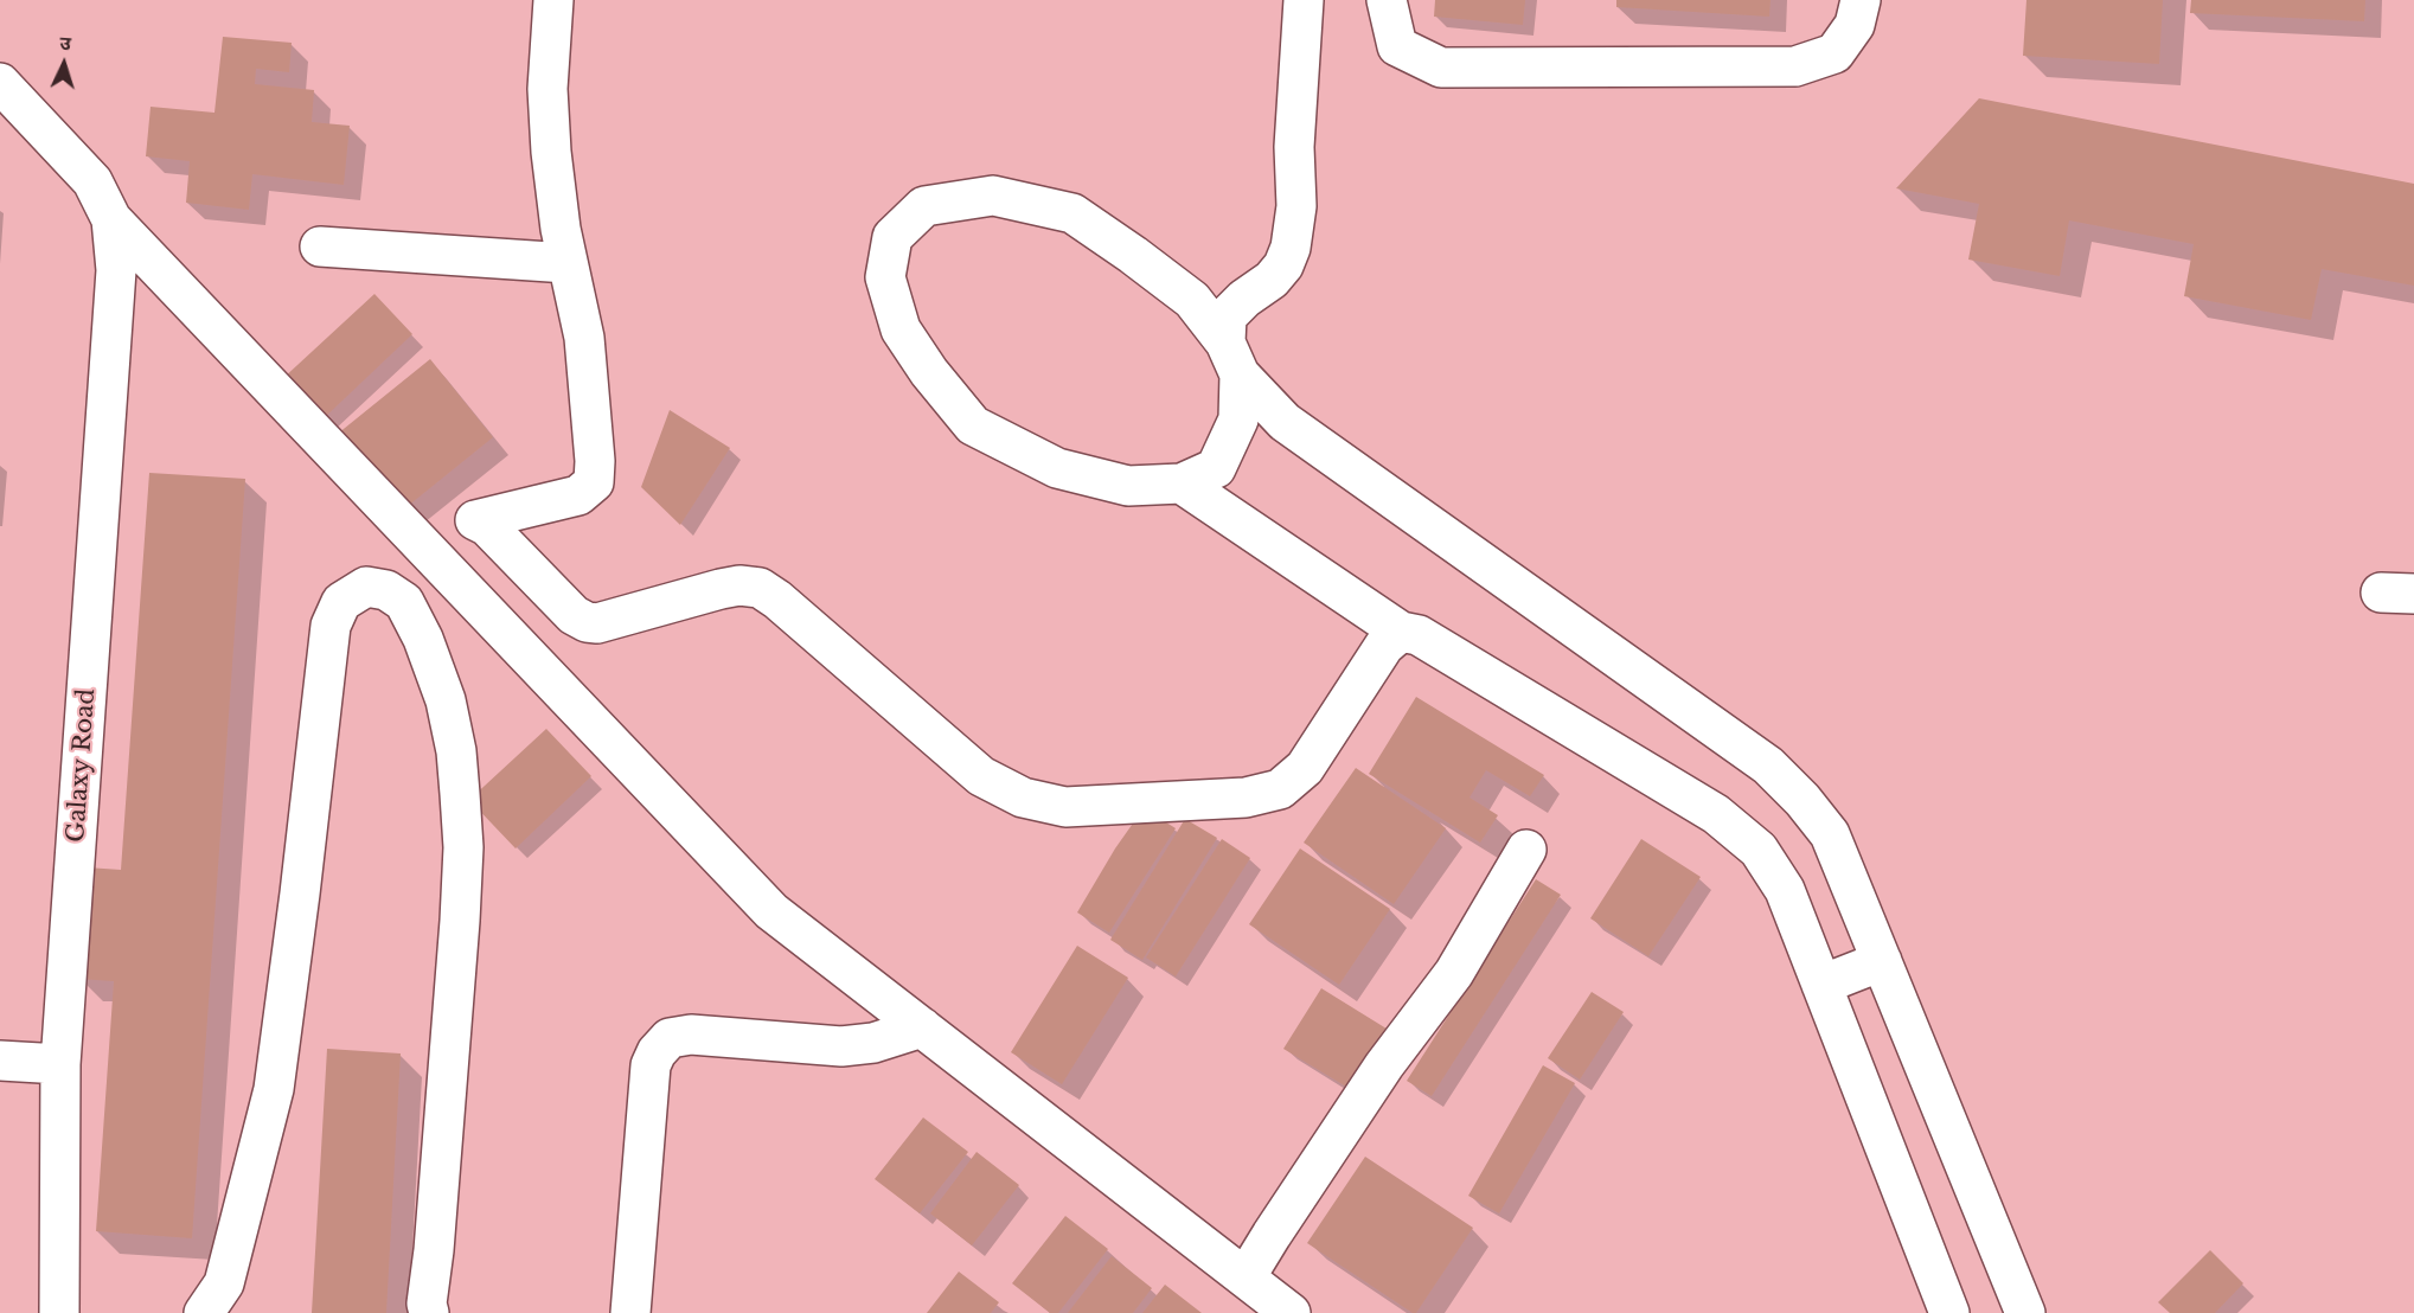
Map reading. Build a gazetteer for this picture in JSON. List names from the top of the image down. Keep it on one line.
{"streets":{"street":["Galaxy Road"]},"north":"top"}
